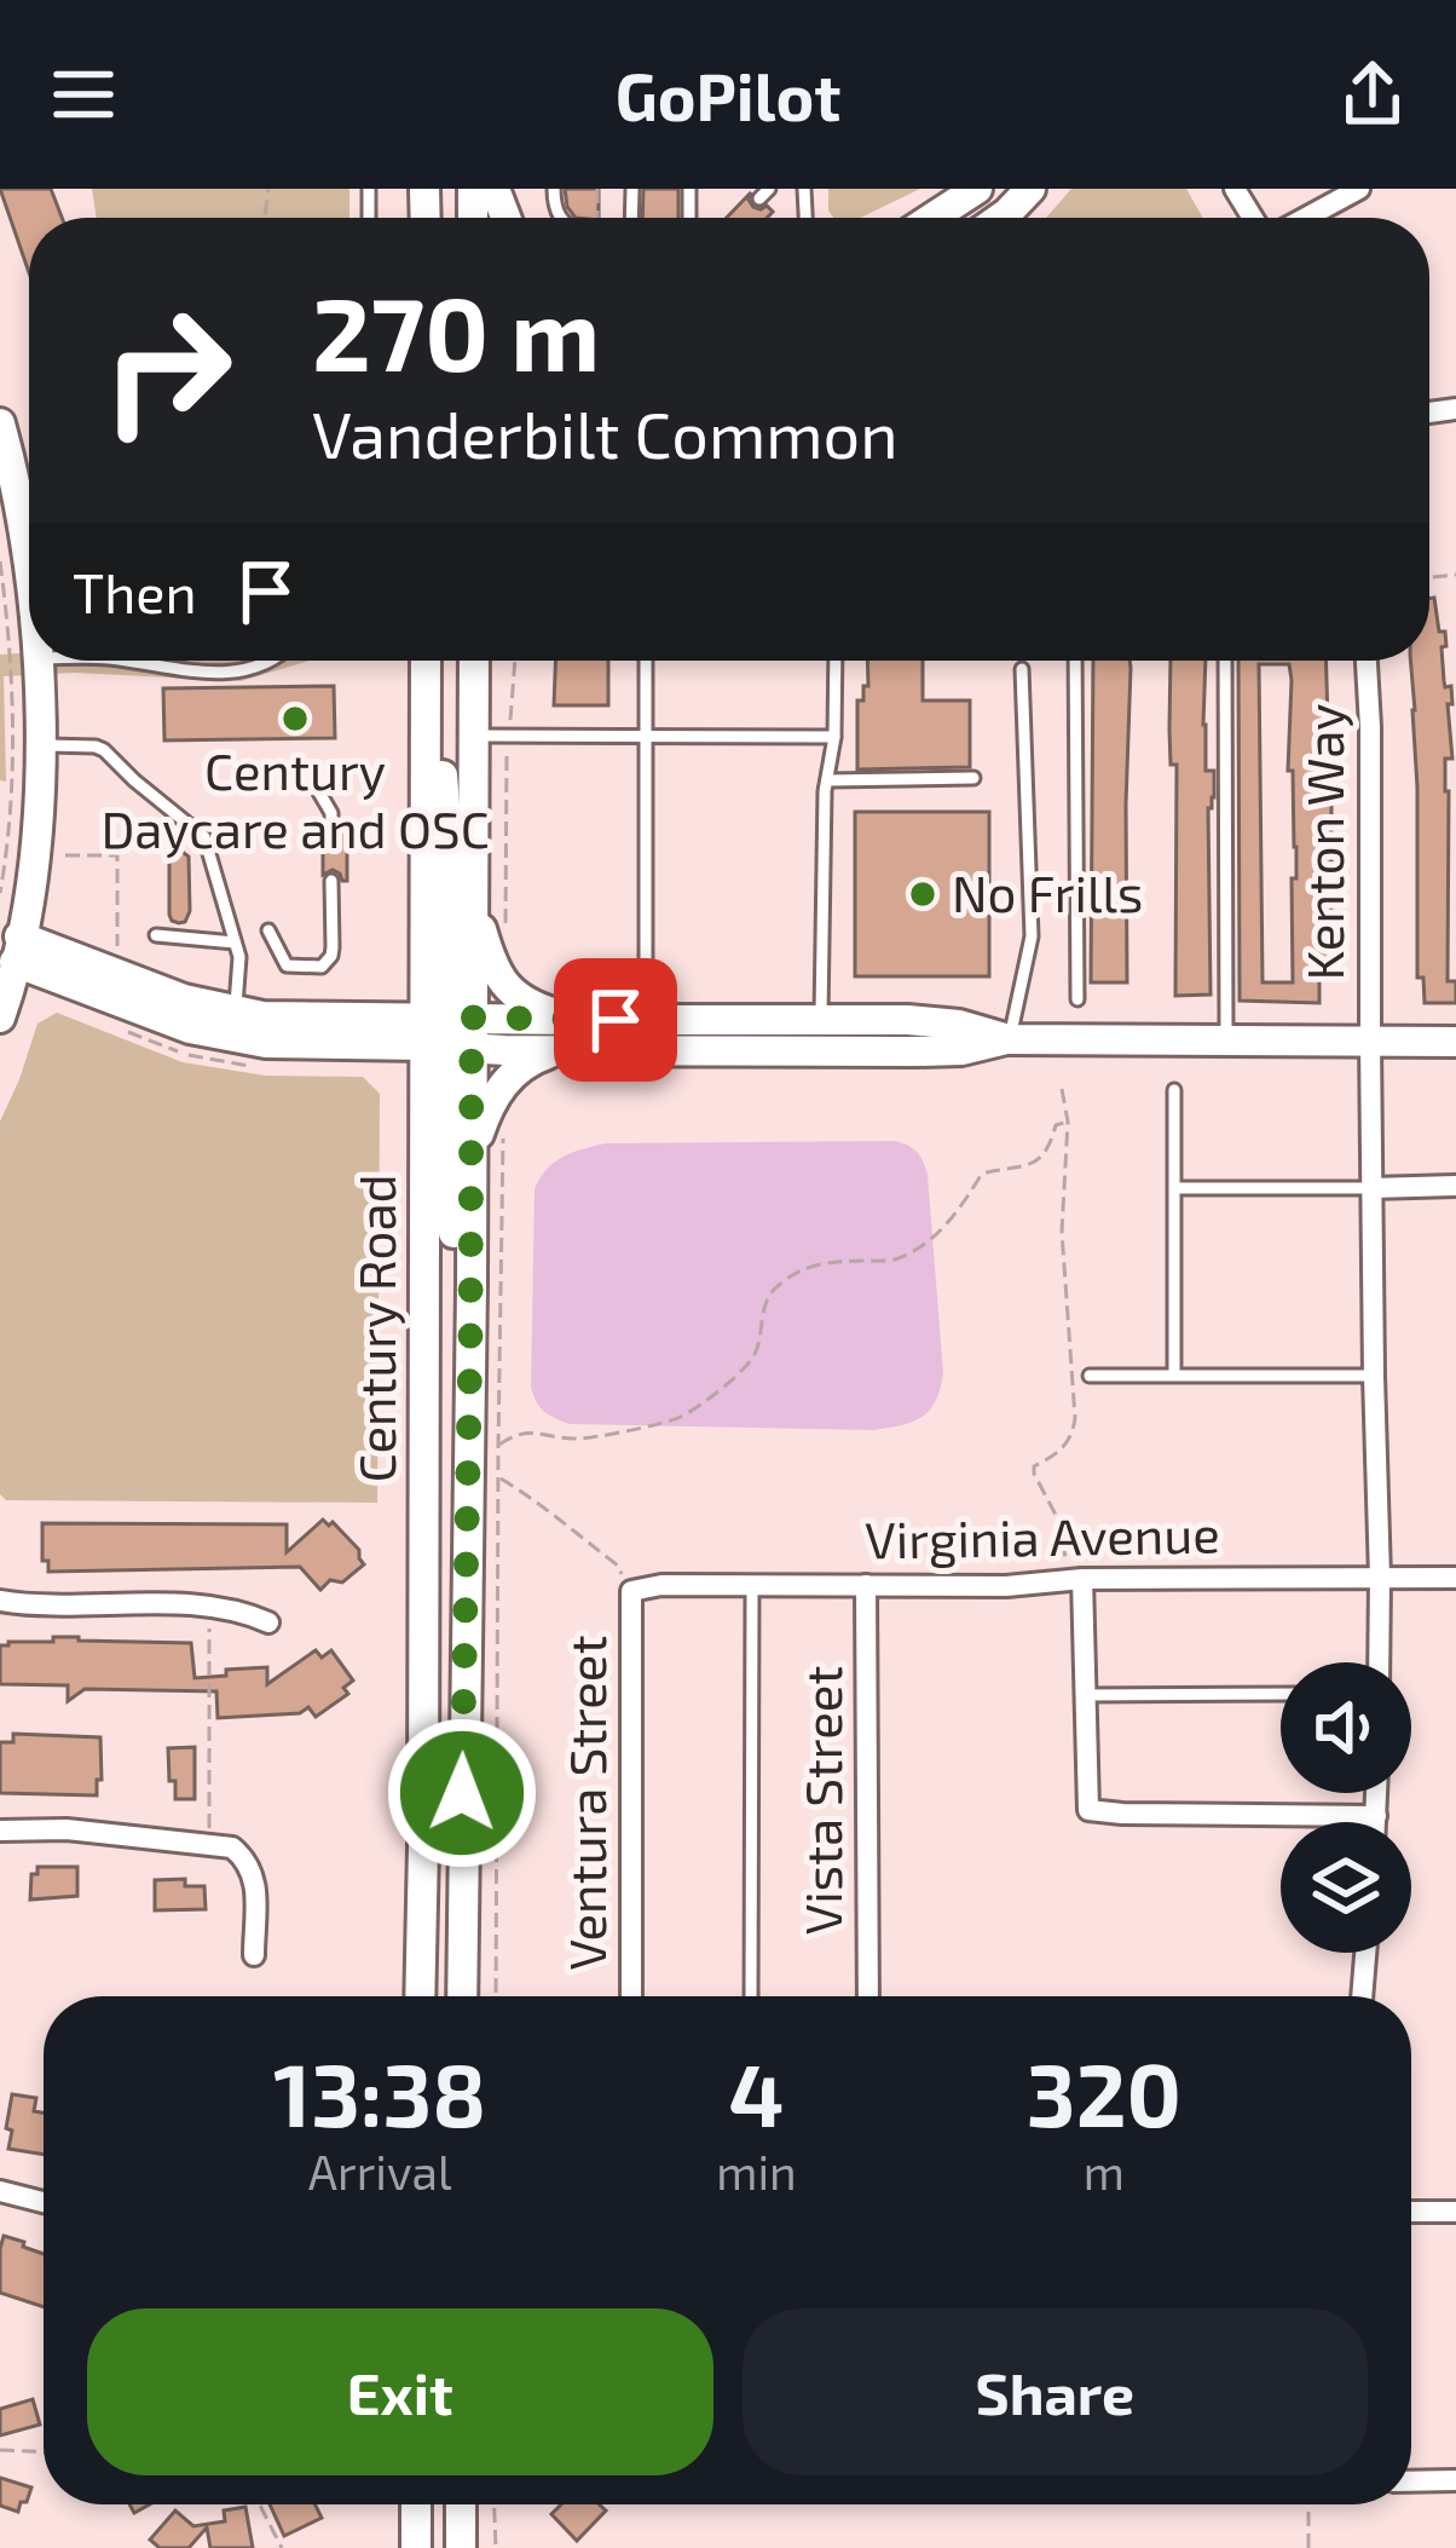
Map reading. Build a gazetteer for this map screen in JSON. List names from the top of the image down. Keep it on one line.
{"streets":{"main road":["Century Road"],"street":["Kenton Way","Virginia Avenue","Vista Street","Ventura Street"]},"crossings":[["Kenton Way","Virginia Avenue"],["Virginia Avenue","Vista Street"],["Virginia Avenue","Ventura Street"]],"places":["Century Daycare and OSC","No Frills"],"page":{"header":"GoPilot","turn":["270 m","Vanderbilt Common"],"then":"Then","eta":["13:38","Arrival","4","min","320","m"],"buttons":["Exit","Share"]}}
